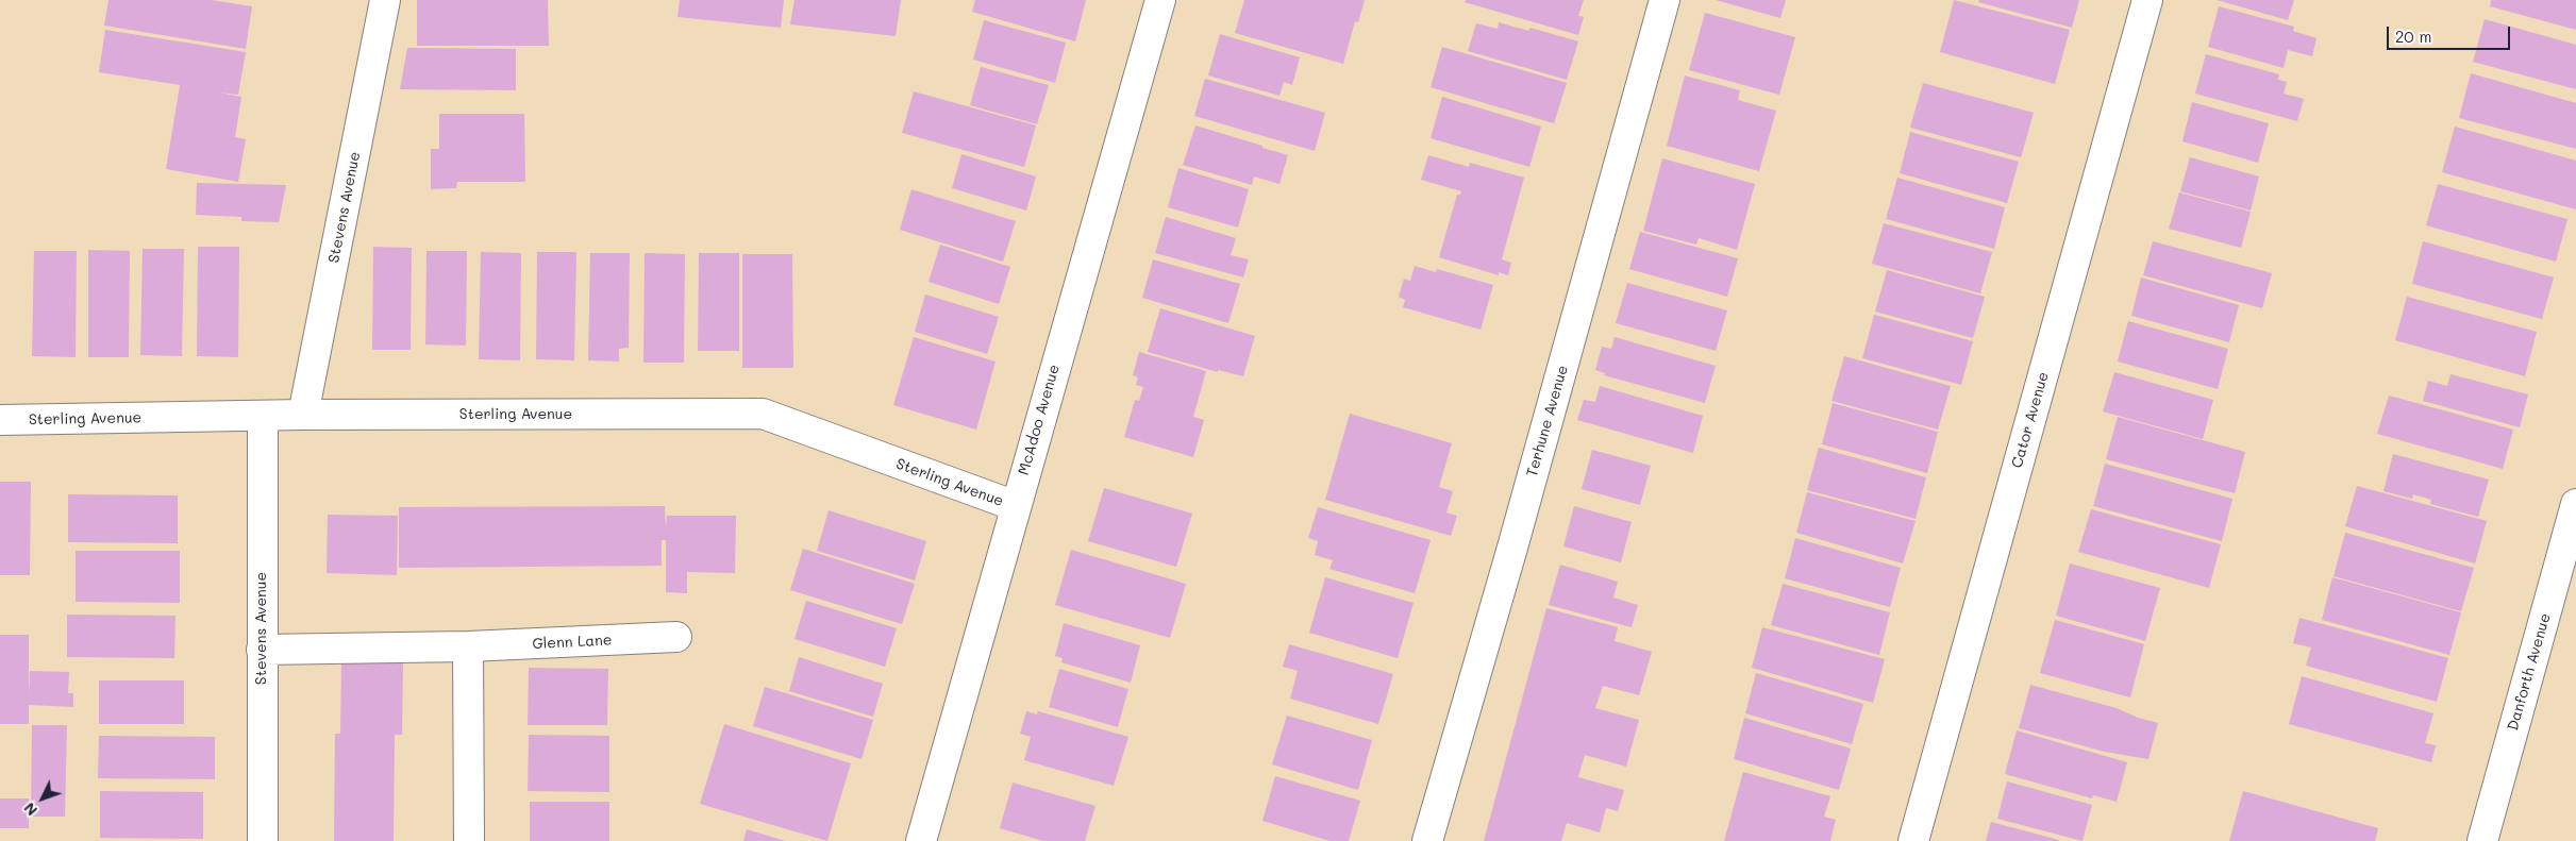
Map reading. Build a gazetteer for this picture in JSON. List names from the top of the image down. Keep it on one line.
{"streets":{"street":["Stevens Avenue","Sterling Avenue","McAdoo Avenue","Cator Avenue","Terhune Avenue","Glenn Lane","Danforth Avenue"]},"crossings":[["Stevens Avenue","Sterling Avenue"],["Stevens Avenue","Glenn Lane"],["Sterling Avenue","McAdoo Avenue"]],"scale_bar":"20 m","north":"bottom left"}
